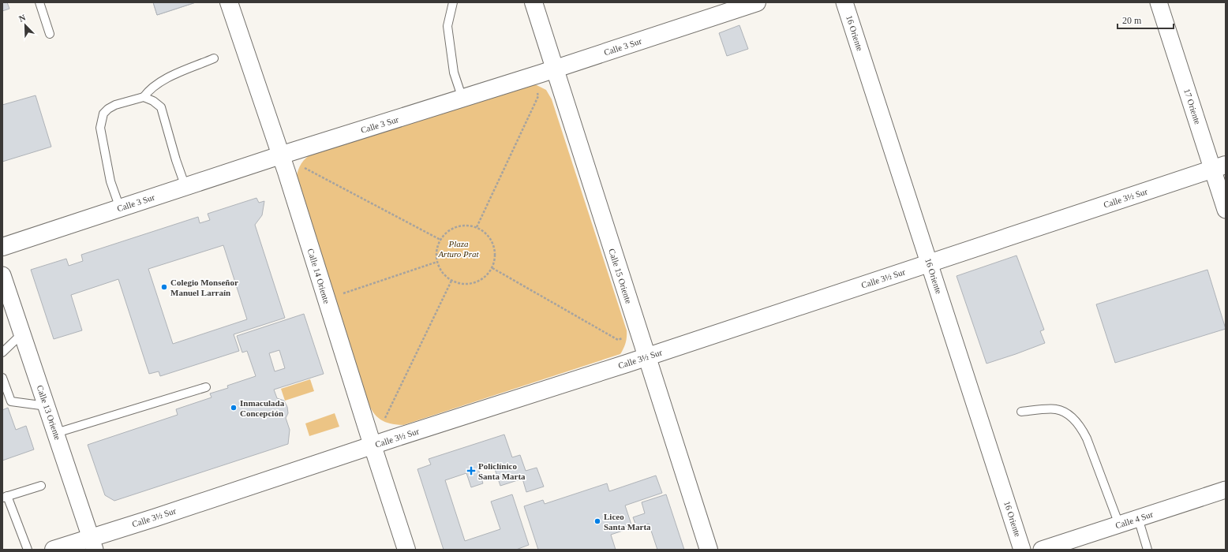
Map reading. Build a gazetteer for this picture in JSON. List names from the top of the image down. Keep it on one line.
{"streets":{"street":["16 Oriente","Calle 3 Sur","17 Oriente","Calle 3½ Sur","Calle 14 Oriente","Calle 15 Oriente","Calle 13 Oriente","Calle 4 Sur"]},"crossings":[["16 Oriente","Calle 3½ Sur"],["Calle 3 Sur","Calle 14 Oriente"],["Calle 3 Sur","Calle 15 Oriente"],["17 Oriente","Calle 3½ Sur"],["Calle 3½ Sur","Calle 14 Oriente"],["Calle 3½ Sur","Calle 15 Oriente"],["Calle 3½ Sur","Calle 13 Oriente"]],"parks":["Plaza Arturo Prat"],"places":{"other":["Colegio Monseñor Manuel Larraín","Inmaculada Concepción","Liceo Santa Marta"],"health":["Policlínico Santa Marta"]},"scale_bar":"20 m","north":"top left"}
